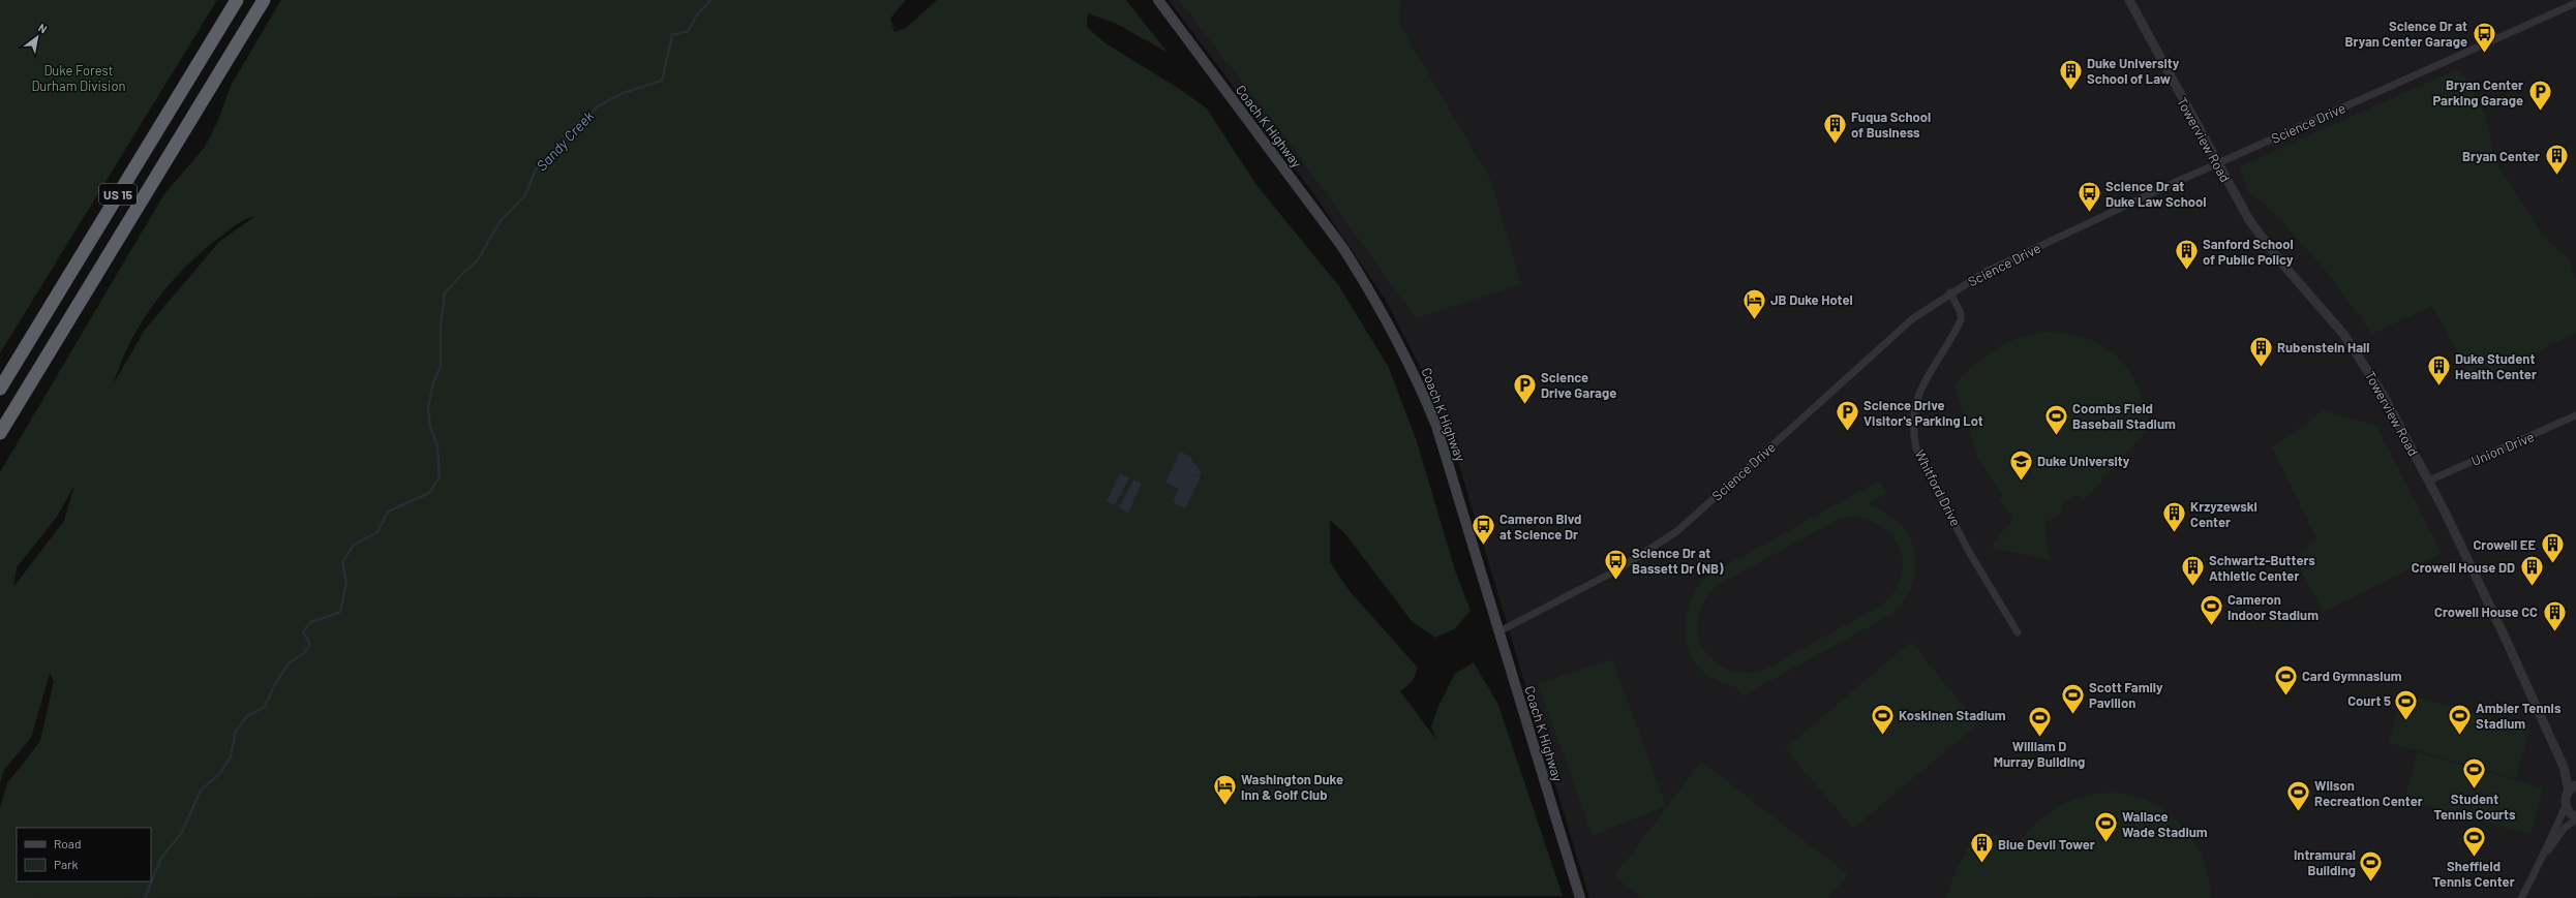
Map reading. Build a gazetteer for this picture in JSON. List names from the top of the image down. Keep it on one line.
{"streets":{"highway":["US 15"],"main road":["Coach K Highway"],"street":["Science Drive","Towerview Road","Union Drive","Whitford Drive"]},"crossings":[["Science Drive","Coach K Highway"],["Science Drive","Towerview Road"],["Science Drive","Whitford Drive"],["Towerview Road","Union Drive"]],"water":["Sandy Creek"],"parks":["Duke Forest Durham Division"],"places":{"bus stop":["Science Dr at Bryan Center Garage","Science Dr at Duke Law School","Cameron Blvd at Science Dr","Science Dr at Bassett Dr (NB)"],"building":["Duke University School of Law","Fuqua School of Business","Bryan Center","Sanford School of Public Policy","Rubenstein Hall","Duke Student Health Center","Krzyzewski Center","Crowell EE","Schwartz-Butters Athletic Center","Crowell House DD","Crowell House CC","Blue Devil Tower"],"parking":["Bryan Center Parking Garage","Science Drive Garage","Science Drive Visitor's Parking Lot"],"hotel":["JB Duke Hotel","Washington Duke Inn & Golf Club"],"sports":["Coombs Field Baseball Stadium","Cameron Indoor Stadium","Card Gymnasium","Scott Family Pavilion","Court 5","Koskinen Stadium","Ambler Tennis Stadium","William D Murray Building","Student Tennis Courts","Wilson Recreation Center","Wallace Wade Stadium","Sheffield Tennis Center","Intramural Building"],"school or university":["Duke University"]},"legend":["Road","Park"],"north":"top right"}
